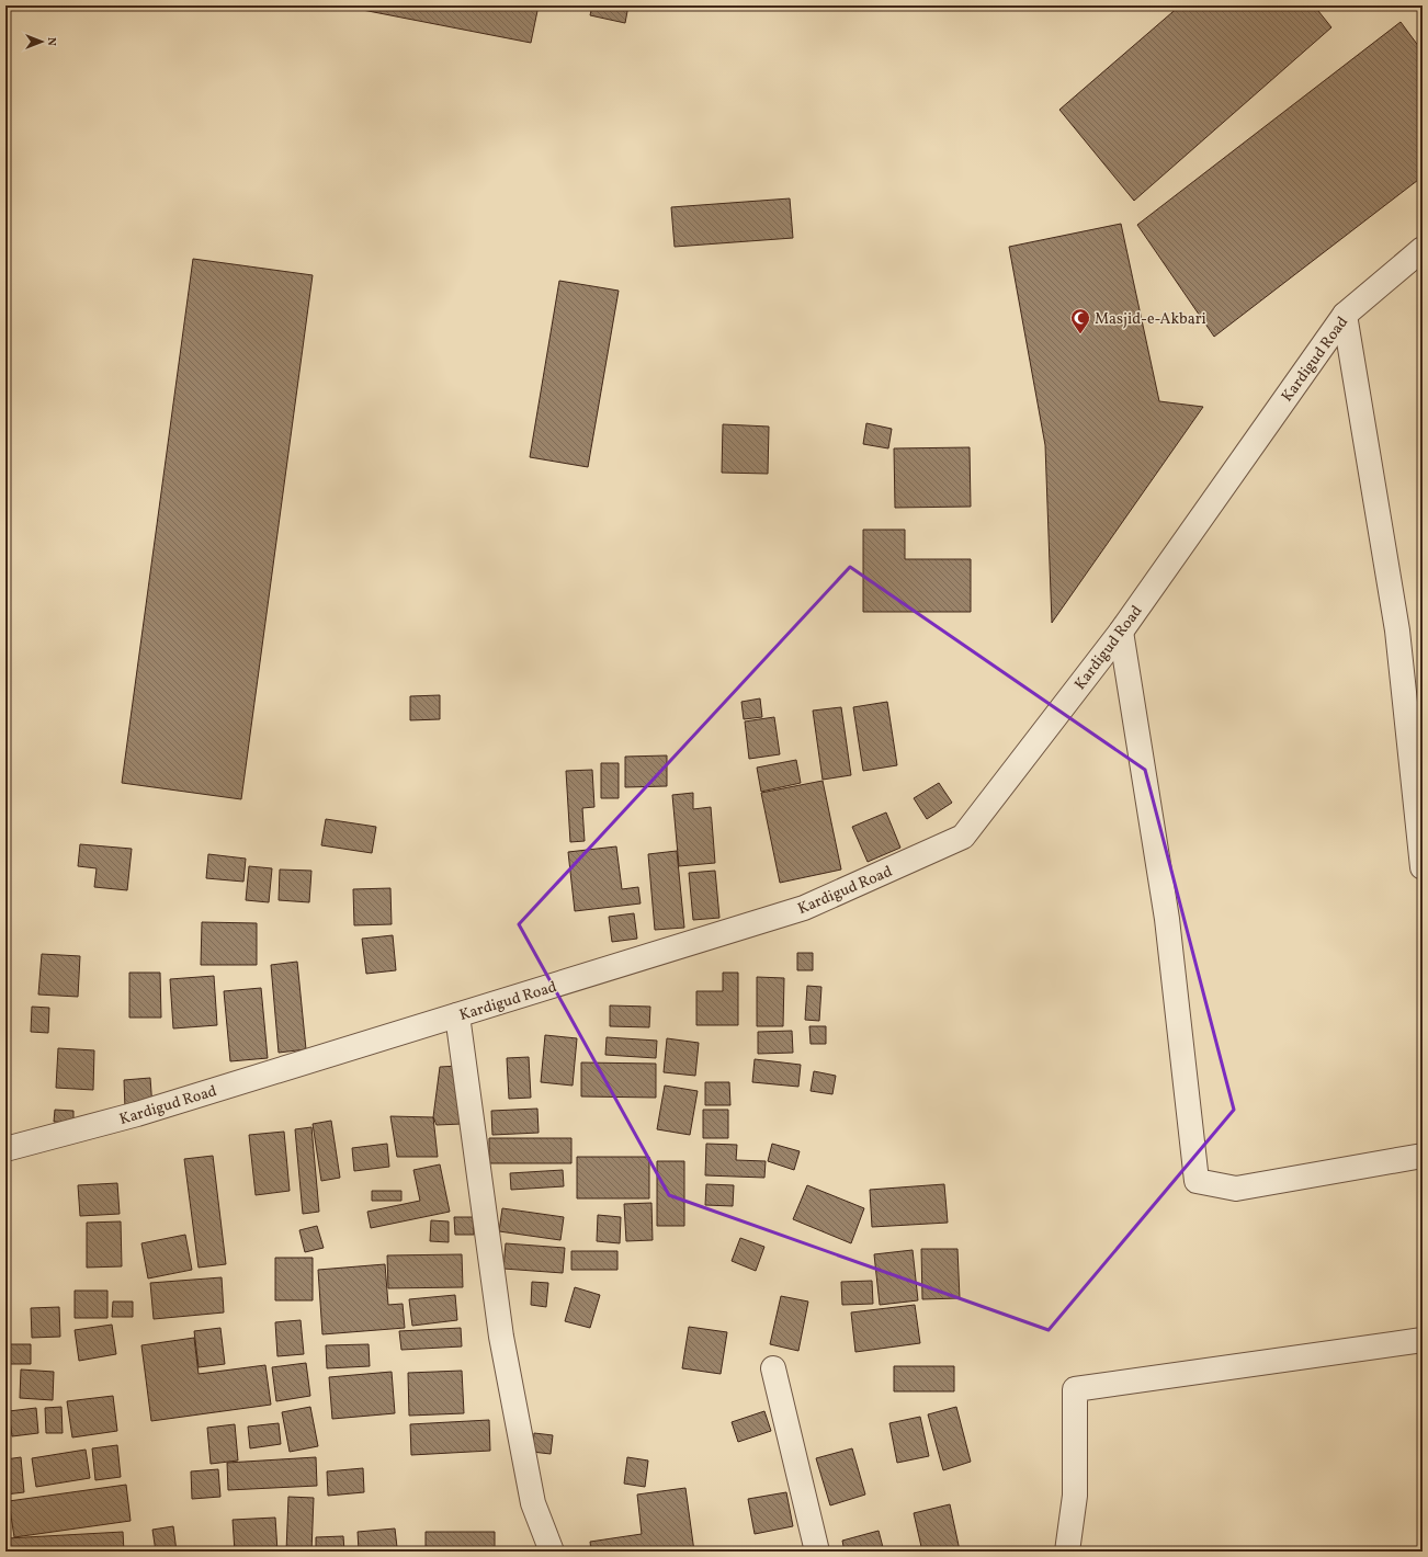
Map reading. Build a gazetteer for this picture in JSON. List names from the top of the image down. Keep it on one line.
{"streets":{"street":["Kardigud Road"]},"places":{"mosque":["Masjid-e-Akbari"]},"north":"right"}
